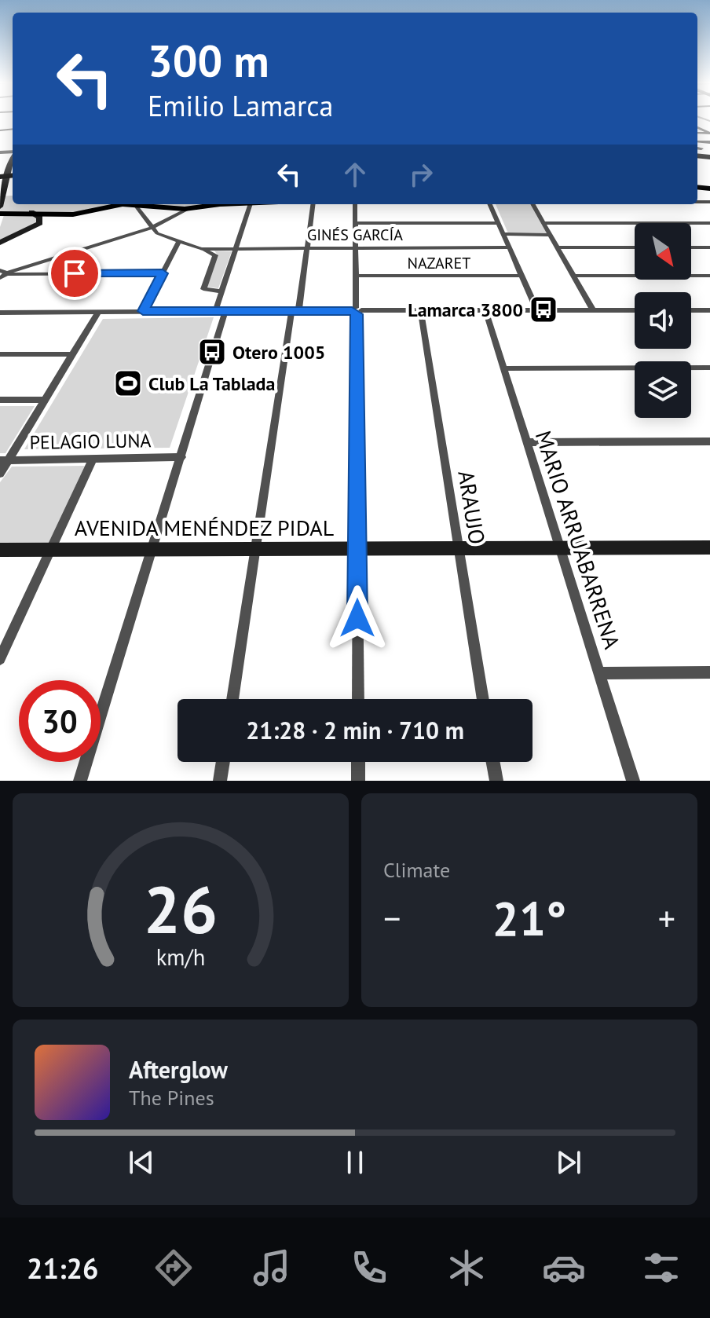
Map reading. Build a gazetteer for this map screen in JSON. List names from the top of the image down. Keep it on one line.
{"streets":{"main road":["AVENIDA MENÉNDEZ PIDAL"],"street":["GINÉS GARCÍA","NAZARET","PELAGIO LUNA","ARAUJO","MARIO ARRUABARRENA"]},"crossings":[["ARAUJO","AVENIDA MENÉNDEZ PIDAL"],["AVENIDA MENÉNDEZ PIDAL","MARIO ARRUABARRENA"]],"places":{"bus stop":["Lamarca 3800","Otero 1005"],"sports":["Club La Tablada"]},"north":"bottom right","page":{"turn":["300 m","Emilio Lamarca"],"limit":"30","trip":"21:28 · 2 min · 710 m","tile":"Climate","heat":["−","21°","+"],"song":["Afterglow","The Pines"],"tabs":"21:26","gauge":["26","km/h"]}}
